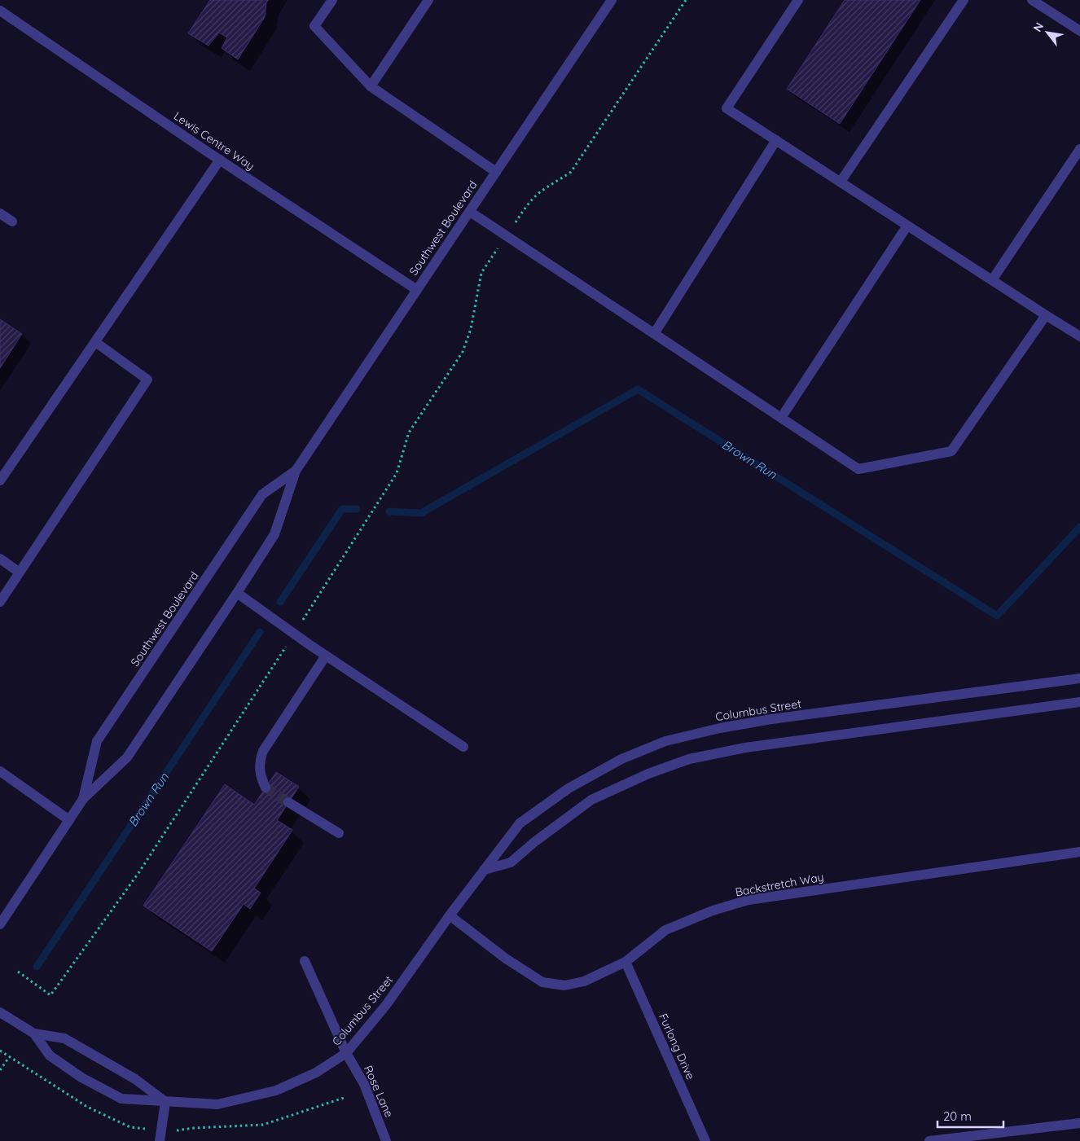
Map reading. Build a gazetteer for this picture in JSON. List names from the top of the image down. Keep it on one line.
{"streets":{"street":["Lewis Centre Way","Southwest Boulevard","Columbus Street","Backstretch Way","Furlong Drive","Rose Lane"]},"crossings":[["Lewis Centre Way","Southwest Boulevard"],["Columbus Street","Backstretch Way"],["Columbus Street","Rose Lane"],["Backstretch Way","Furlong Drive"]],"water":["Brown Run"],"scale_bar":"20 m","north":"top left"}
